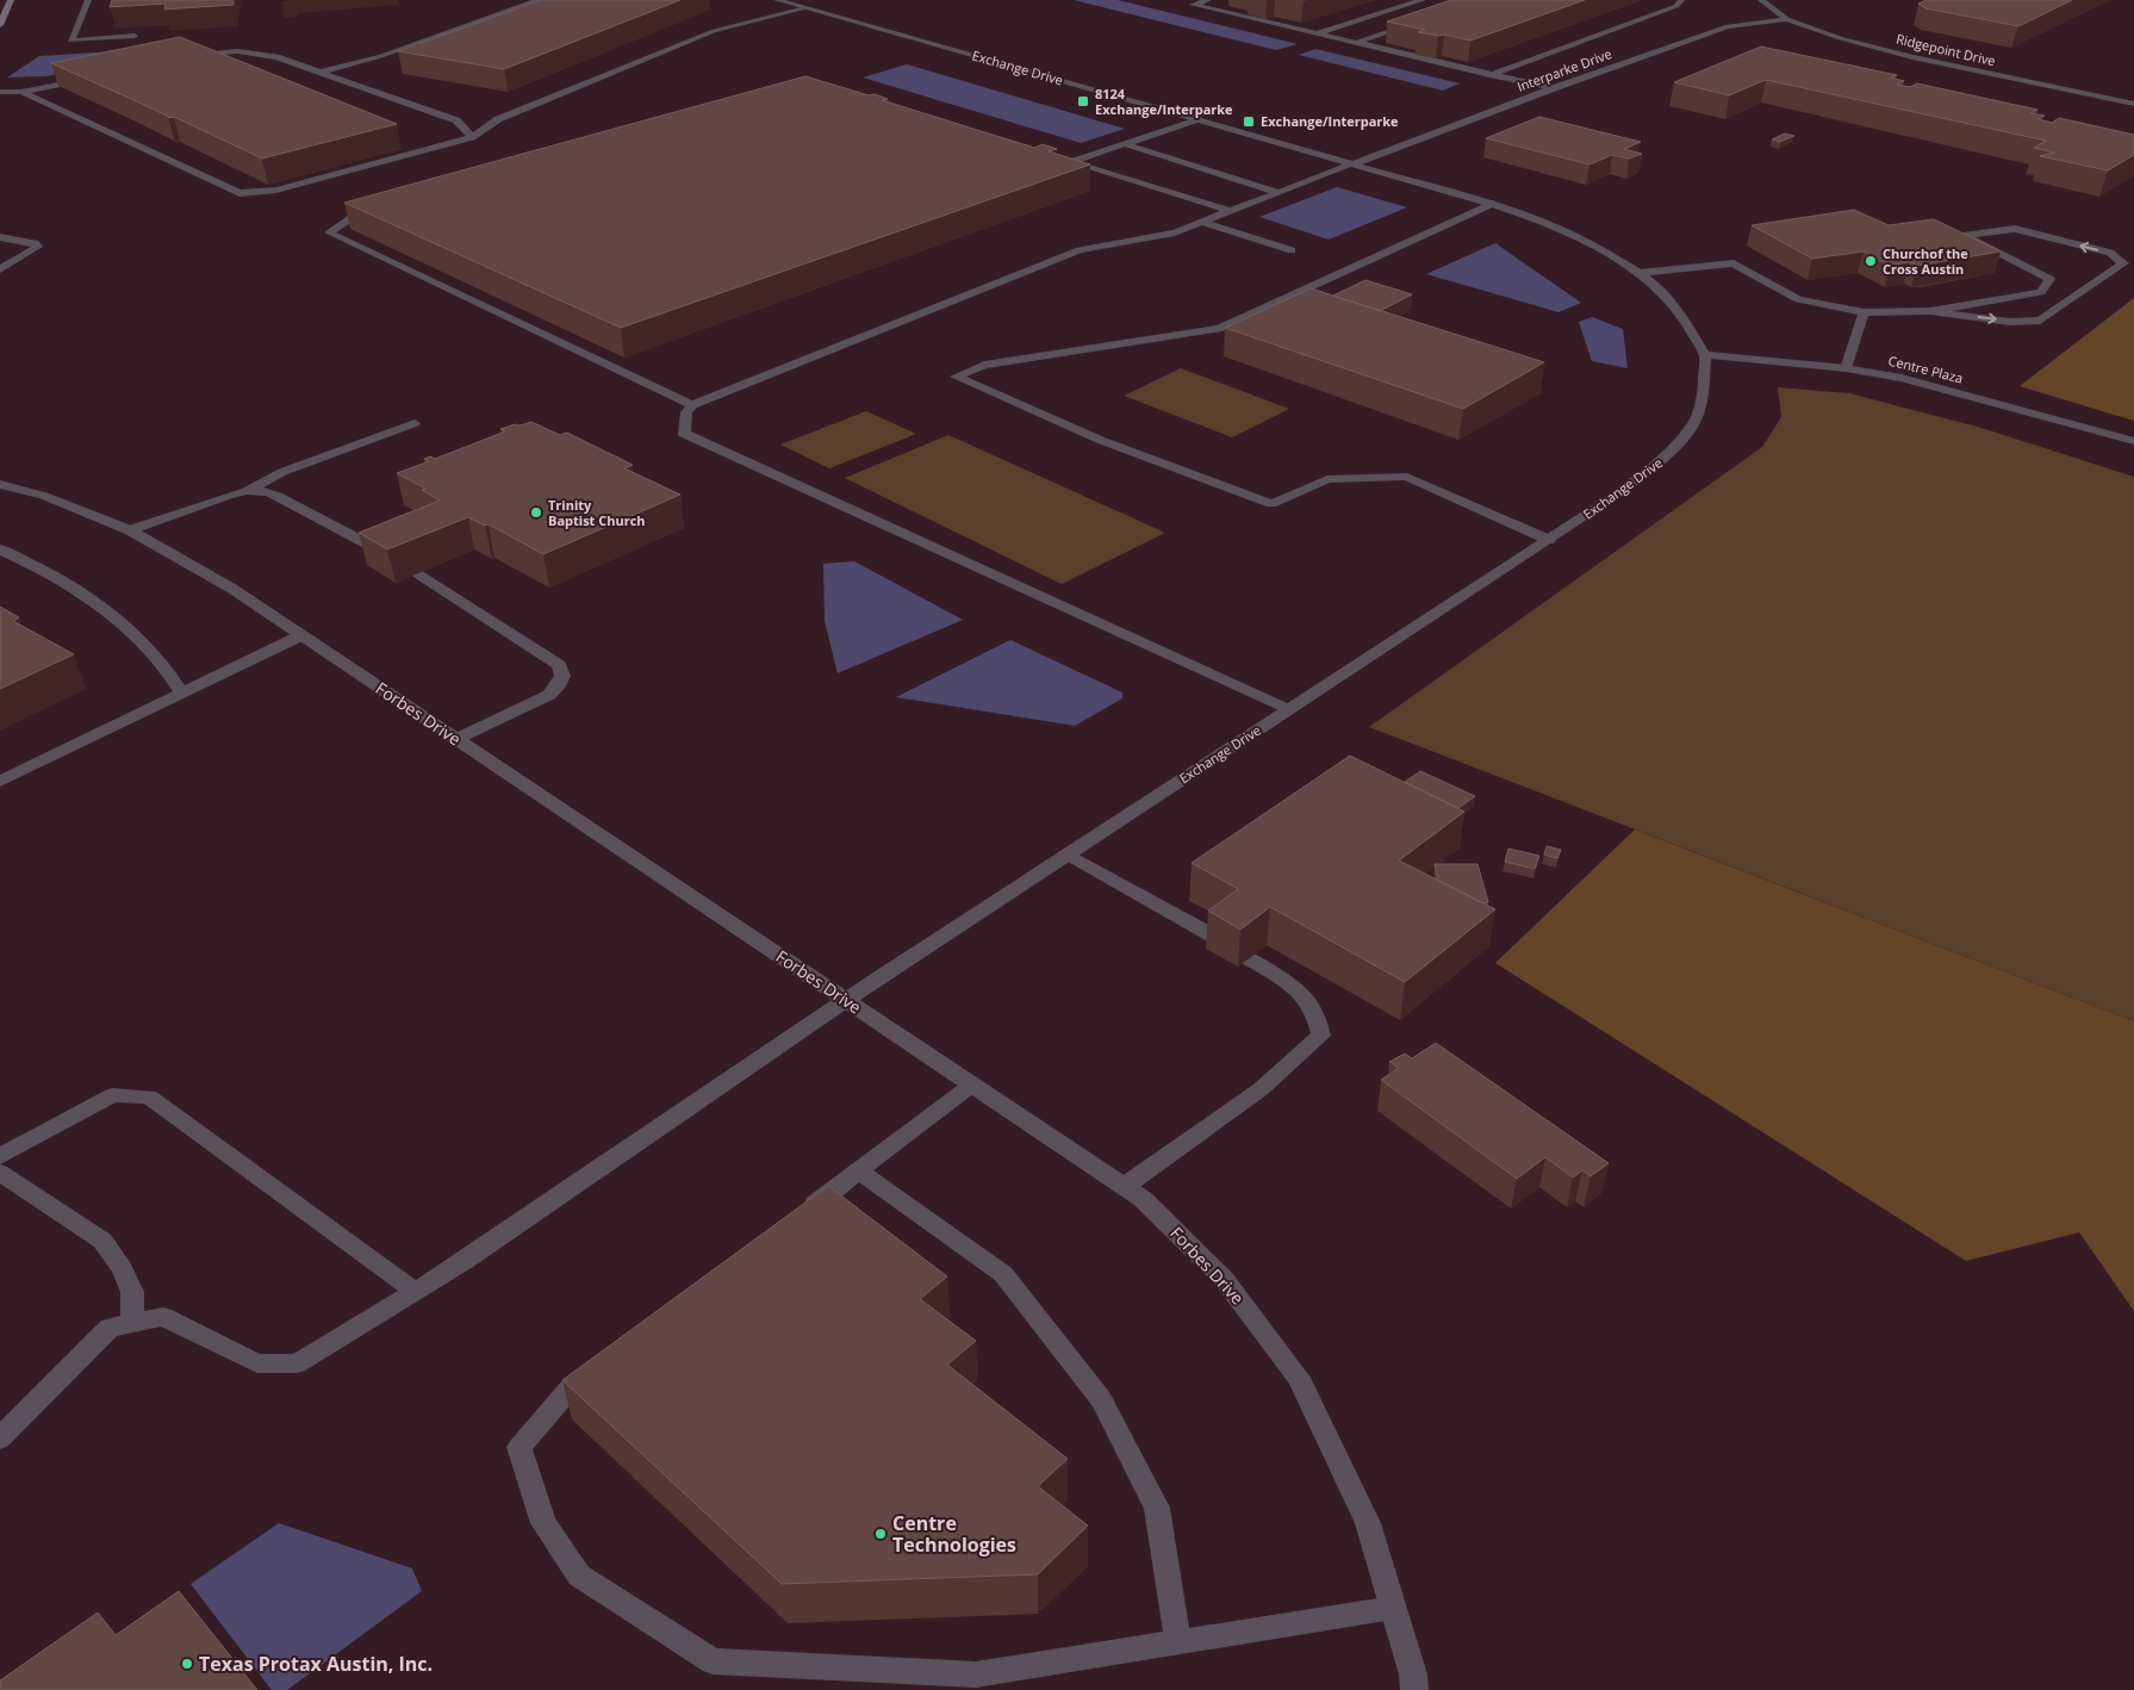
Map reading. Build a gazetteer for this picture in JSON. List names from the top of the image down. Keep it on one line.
{"streets":{"street":["Ridgepoint Drive","Exchange Drive","Interparke Drive","Centre Plaza","Forbes Drive"]},"crossings":[["Ridgepoint Drive","Interparke Drive"],["Exchange Drive","Interparke Drive"],["Exchange Drive","Centre Plaza"],["Exchange Drive","Forbes Drive"]],"places":{"transit":["8124 Exchange/Interparke","Exchange/Interparke"],"other":["Churchof the Cross Austin","Trinity Baptist Church","Centre Technologies","Texas Protax Austin, Inc."]}}
